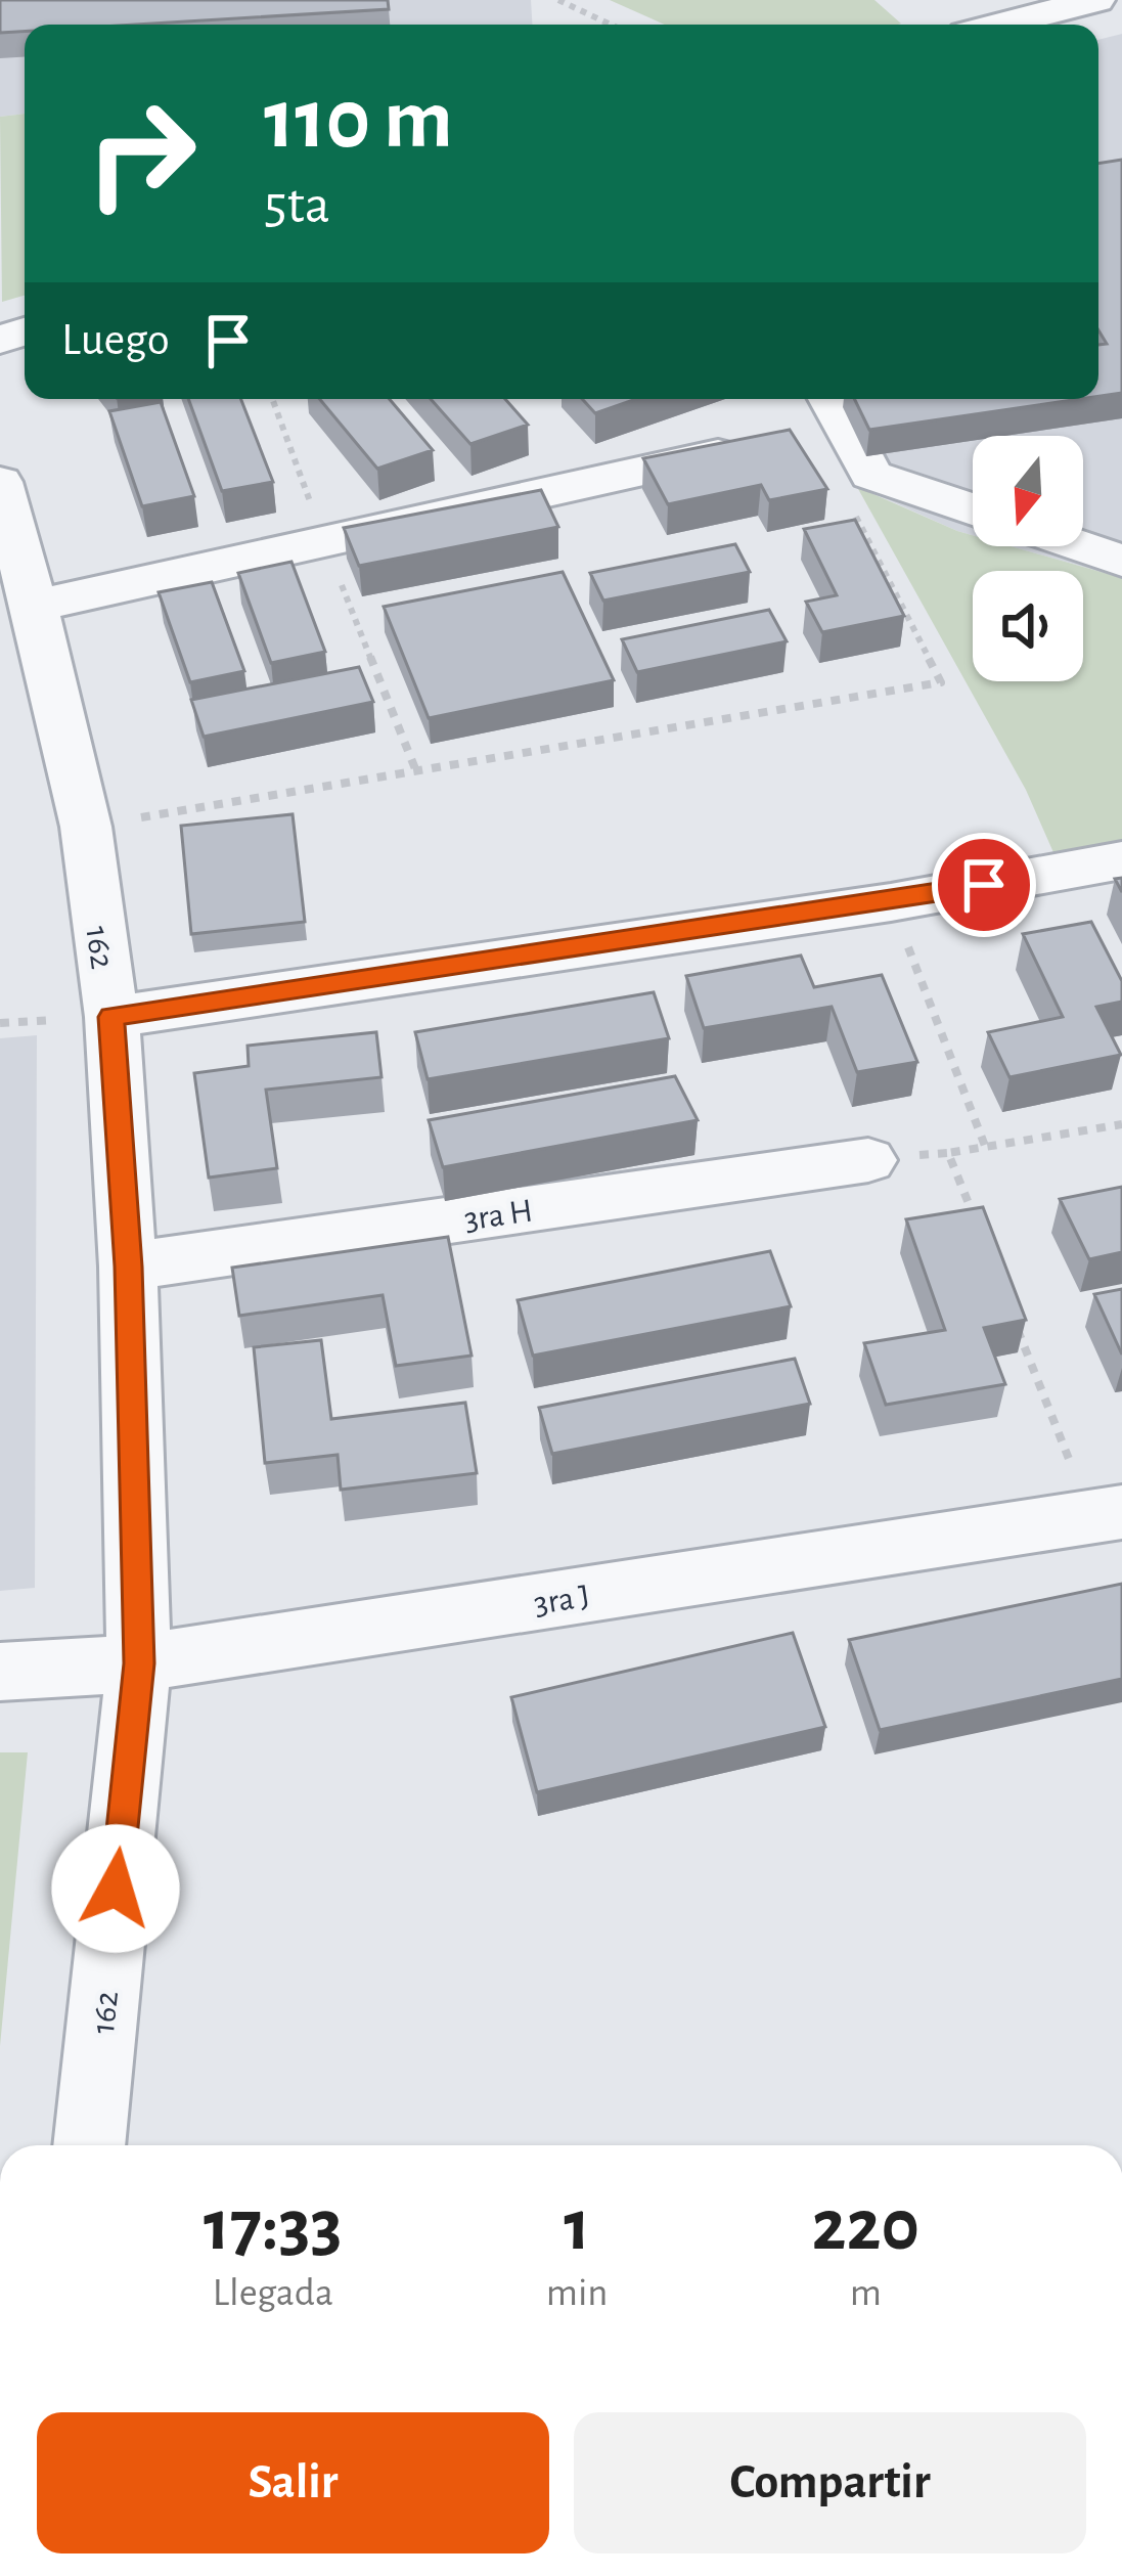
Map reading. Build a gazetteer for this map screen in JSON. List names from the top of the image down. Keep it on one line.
{"streets":{"street":["162","3ra H","3ra J"]},"crossings":[["162","3ra H"],["162","3ra J"]],"north":"bottom","page":{"turn":["110 m","5ta"],"then":"Luego","eta":["17:33","Llegada","1","min","220","m"],"buttons":["Salir","Compartir"]}}
